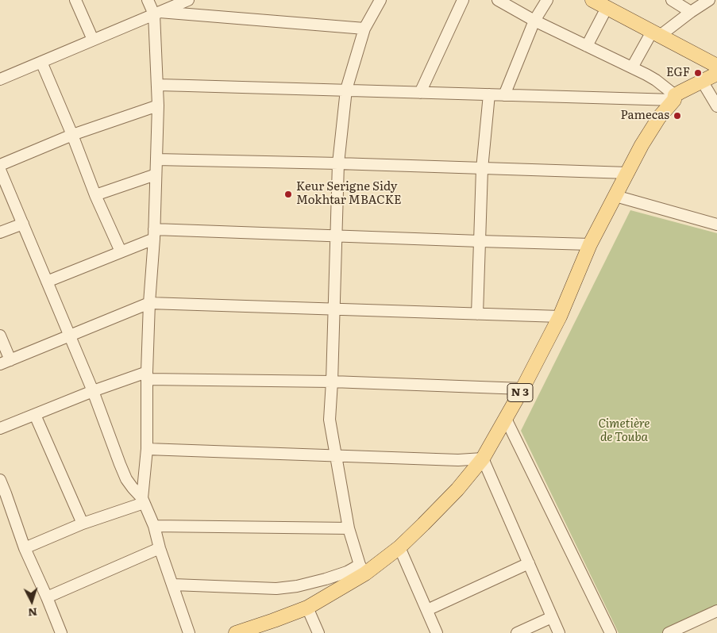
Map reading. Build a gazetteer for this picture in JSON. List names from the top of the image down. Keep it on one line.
{"streets":{"main road":["N 3"]},"parks":["Cimetière de Touba"],"places":["EGF","Pamecas","Keur Serigne Sidy Mokhtar MBACKE"],"north":"bottom"}
